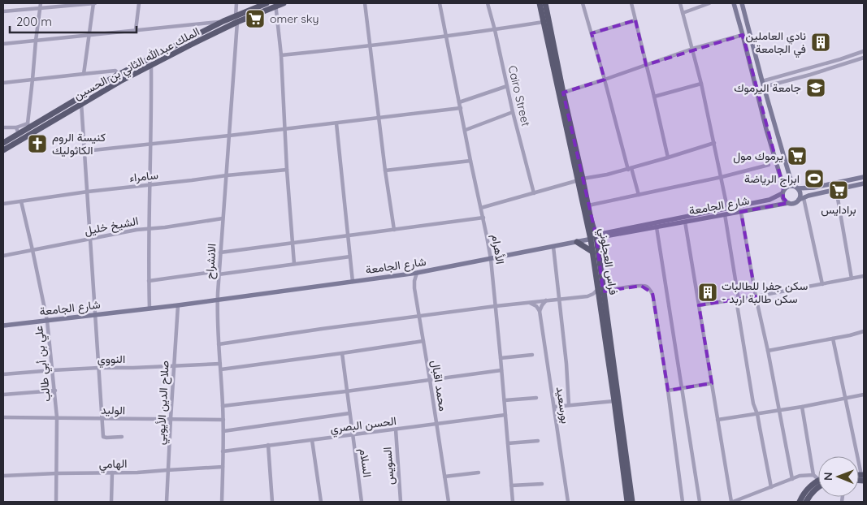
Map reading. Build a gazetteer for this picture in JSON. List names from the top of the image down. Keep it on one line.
{"streets":{"main road":["الملك عبدالله الثاني بن الحسين","شارع الجامعة","فراس العجلوني"],"street":["Cairo Street","سامراء","الشيخ خليل","الأهرام","الانشراح","النووي","علي بن أبي طالب","محمد اقبال","صلاح الدين الأيوبي","بورسعيد","الوليد","الحسن البصري","السلام","الهامي","السويس"]},"crossings":[["الملك عبدالله الثاني بن الحسين","الانشراح"],["سامراء","الانشراح"],["سامراء","علي بن أبي طالب"],["شارع الجامعة","الأهرام"],["شارع الجامعة","الانشراح"],["شارع الجامعة","فراس العجلوني"],["شارع الجامعة","علي بن أبي طالب"],["شارع الجامعة","محمد اقبال"],["شارع الجامعة","صلاح الدين الأيوبي"],["الشيخ خليل","الانشراح"],["الشيخ خليل","علي بن أبي طالب"],["الأهرام","الحسن البصري"],["الانشراح","النووي"],["الانشراح","الوليد"],["الانشراح","الحسن البصري"],["الانشراح","الهامي"],["النووي","علي بن أبي طالب"],["النووي","صلاح الدين الأيوبي"],["علي بن أبي طالب","الوليد"],["علي بن أبي طالب","الهامي"],["محمد اقبال","الحسن البصري"],["صلاح الدين الأيوبي","الوليد"],["صلاح الدين الأيوبي","الهامي"],["الحسن البصري","السلام"],["الحسن البصري","السويس"]],"places":{"supermarket":["omer sky","يرموك مول","برادايس"],"building":["نادي العاملين في الجامعة","سكن جفرا للطالبات - سكن طالبة اربد"],"school or university":["جامعة اليرموك"],"church":["كنيسة الروم الكاثوليك"],"sports":["ابراج الرياضة"]},"scale_bar":"200 m","north":"left"}
